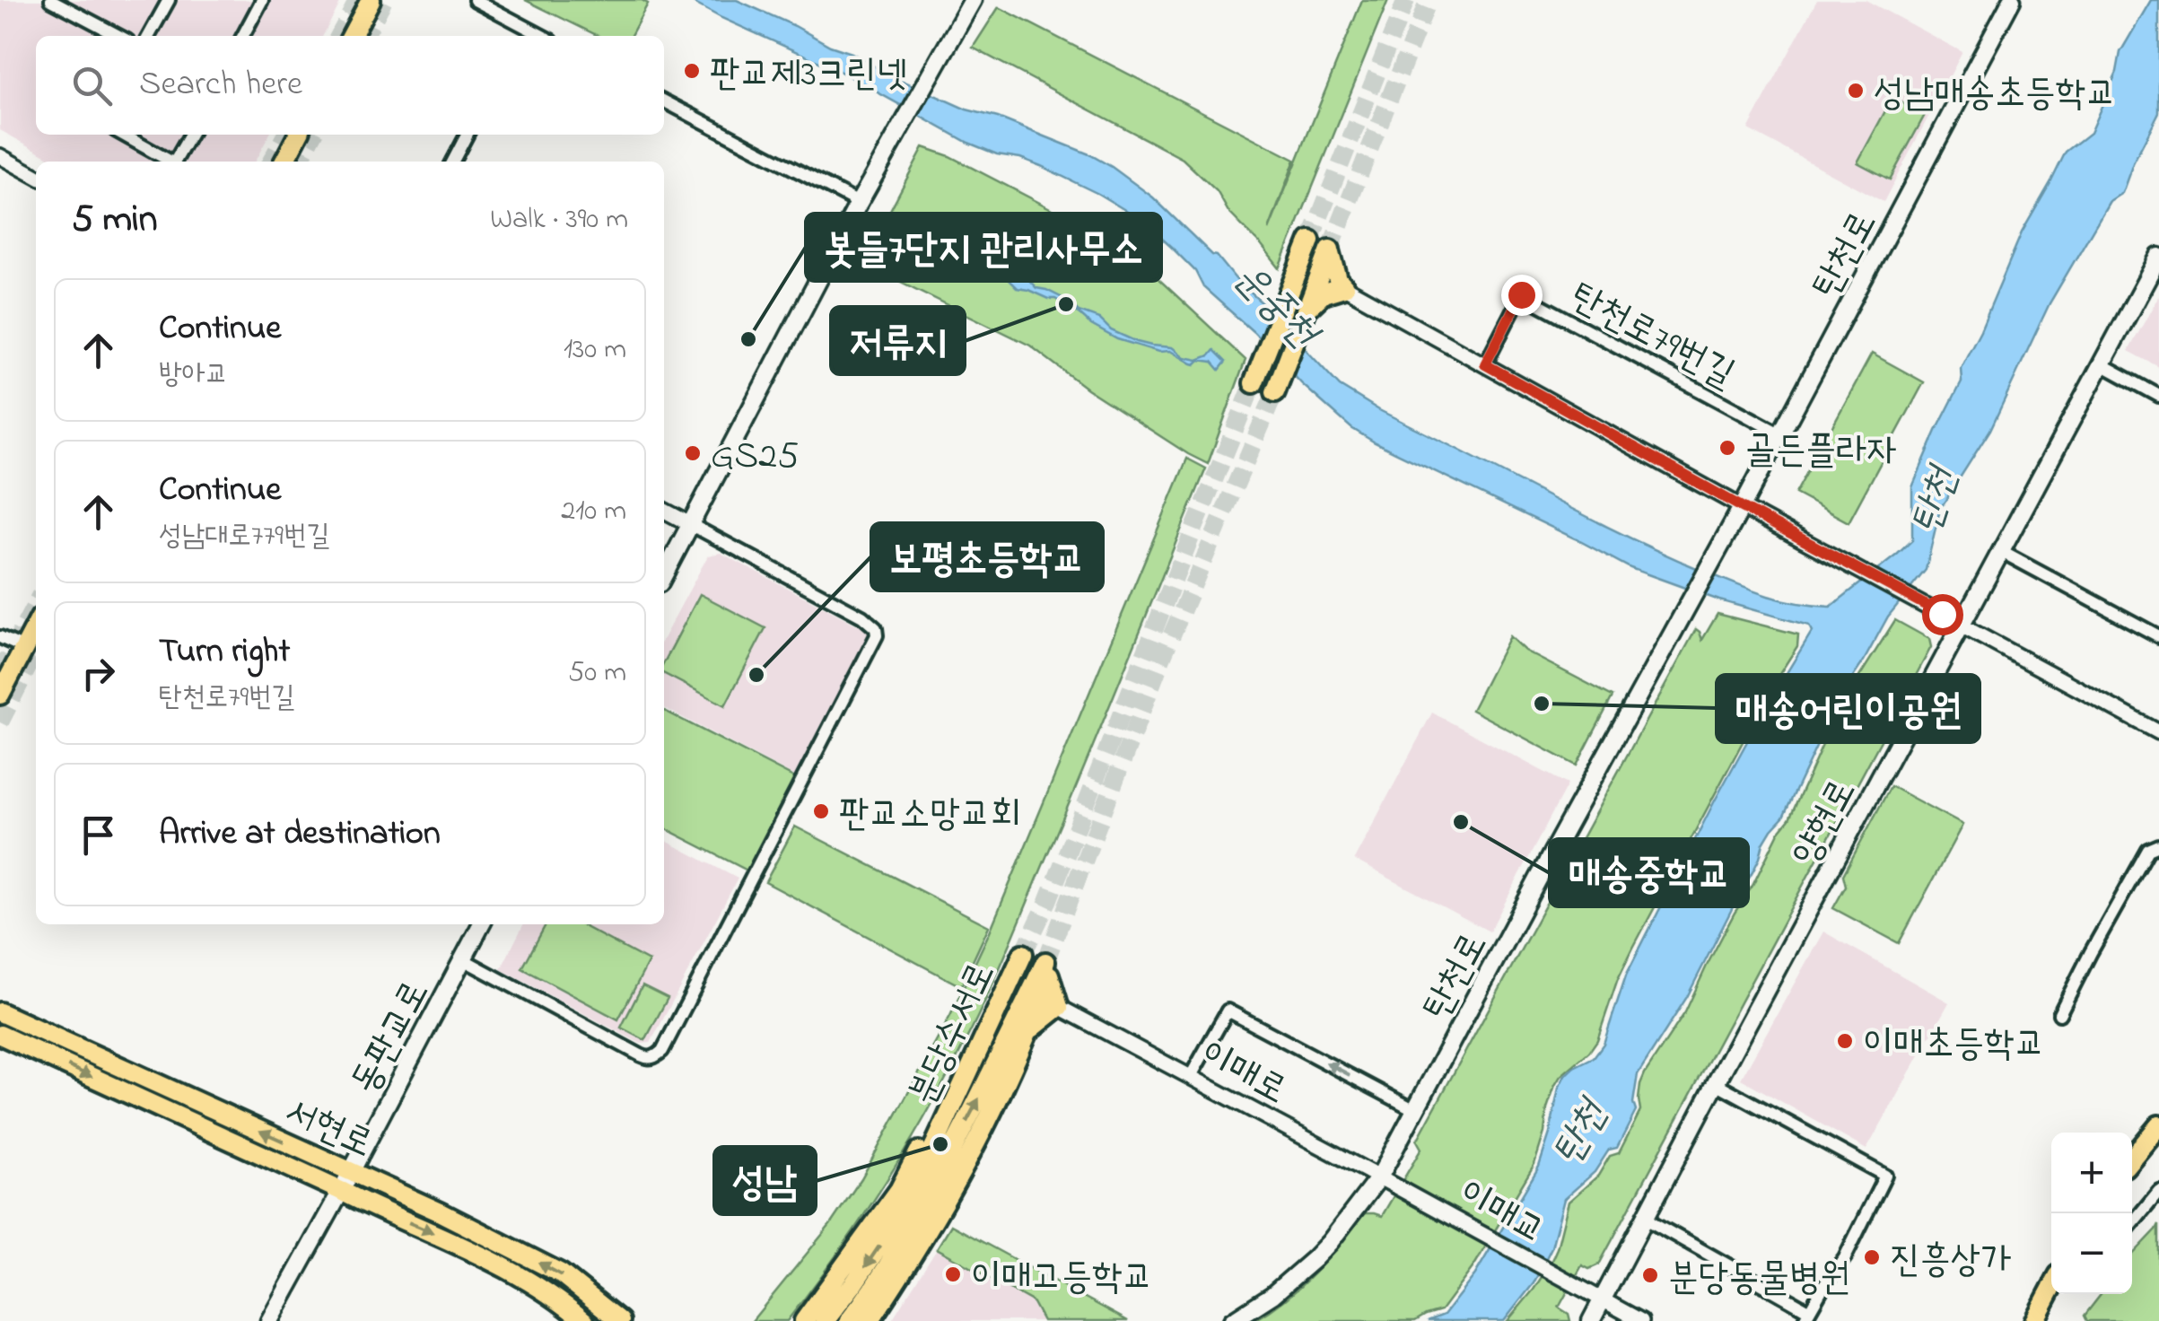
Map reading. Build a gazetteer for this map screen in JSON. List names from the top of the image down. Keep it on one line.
{"streets":{"main road":["탄천로","양현로","분당수서로","동판교로","서현로"],"street":["탄천로79번길","이매로","이매교"]},"crossings":[["탄천로","탄천로79번길"],["탄천로","이매로"],["양현로","이매교"],["동판교로","서현로"],["이매로","이매교"]],"water":["운중천","탄천"],"places":["판교제3크린넷","성남매송초등학교","저류지","봇들7단지 관리사무소","골든플라자","GS25","보평초등학교","매송어린이공원","판교소망교회","매송중학교","이매초등학교","성남","진흥상가","이매고등학교","분당동물병원"],"page":{"search":"Search here","heading":["5 min","Walk · 390 m"],"list":[["Continue","방아교","130 m"],["Continue","성남대로779번길","210 m"],["Turn right","탄천로79번길","50 m"],"Arrive at destination"],"map_buttons":["+","−"]}}
